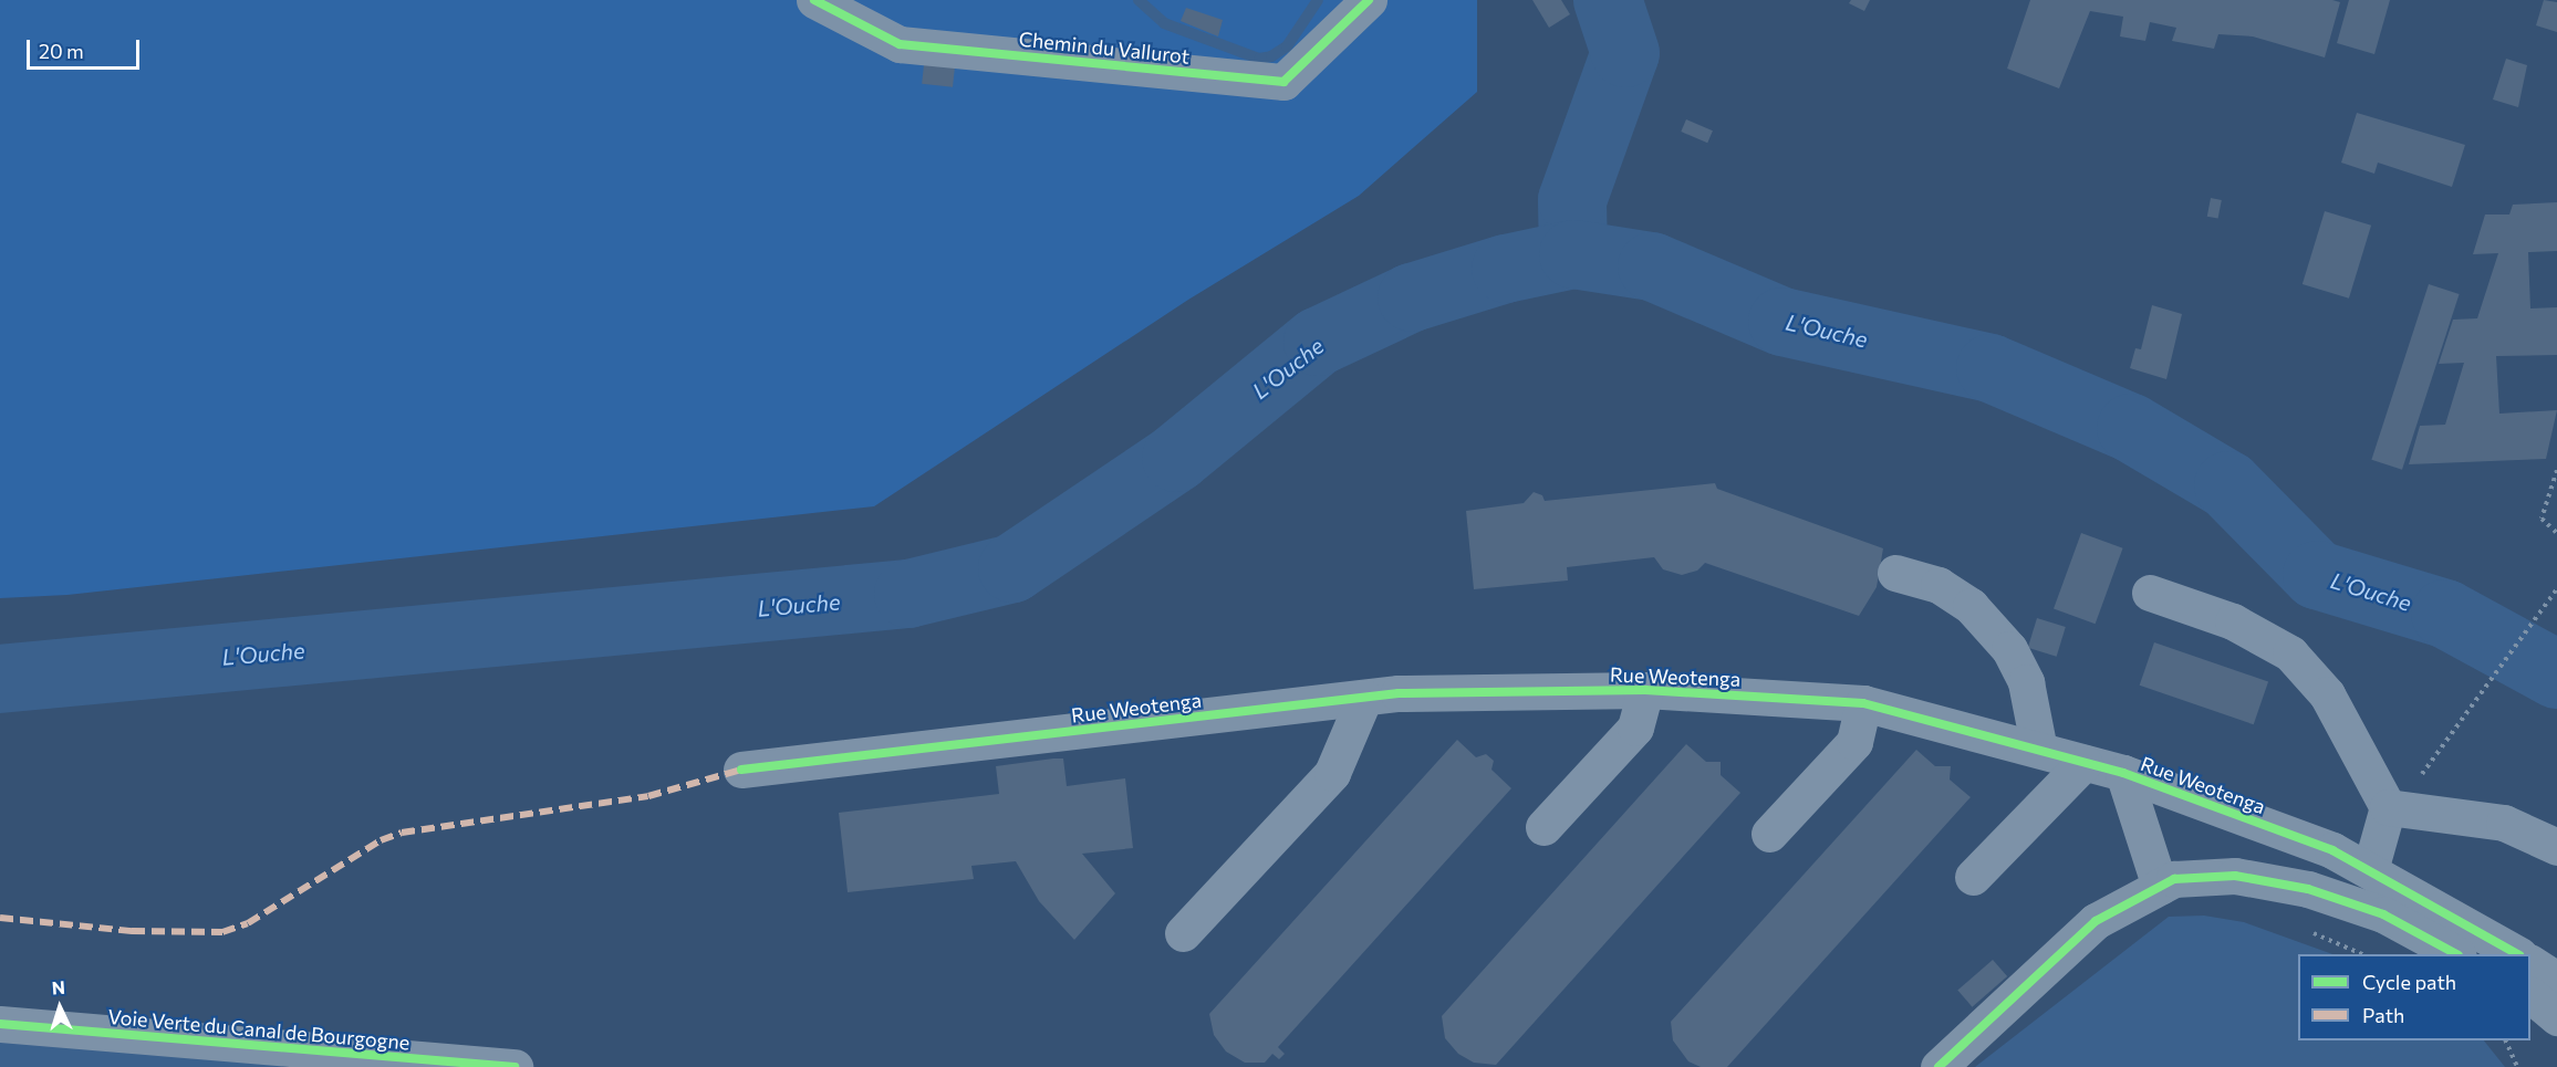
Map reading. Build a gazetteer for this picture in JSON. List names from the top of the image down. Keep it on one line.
{"streets":{"street":["Chemin du Vallurot","Rue Weotenga","Voie Verte du Canal de Bourgogne"]},"water":["L'Ouche"],"legend":["Cycle path","Path"],"scale_bar":"20 m","north":"top"}
